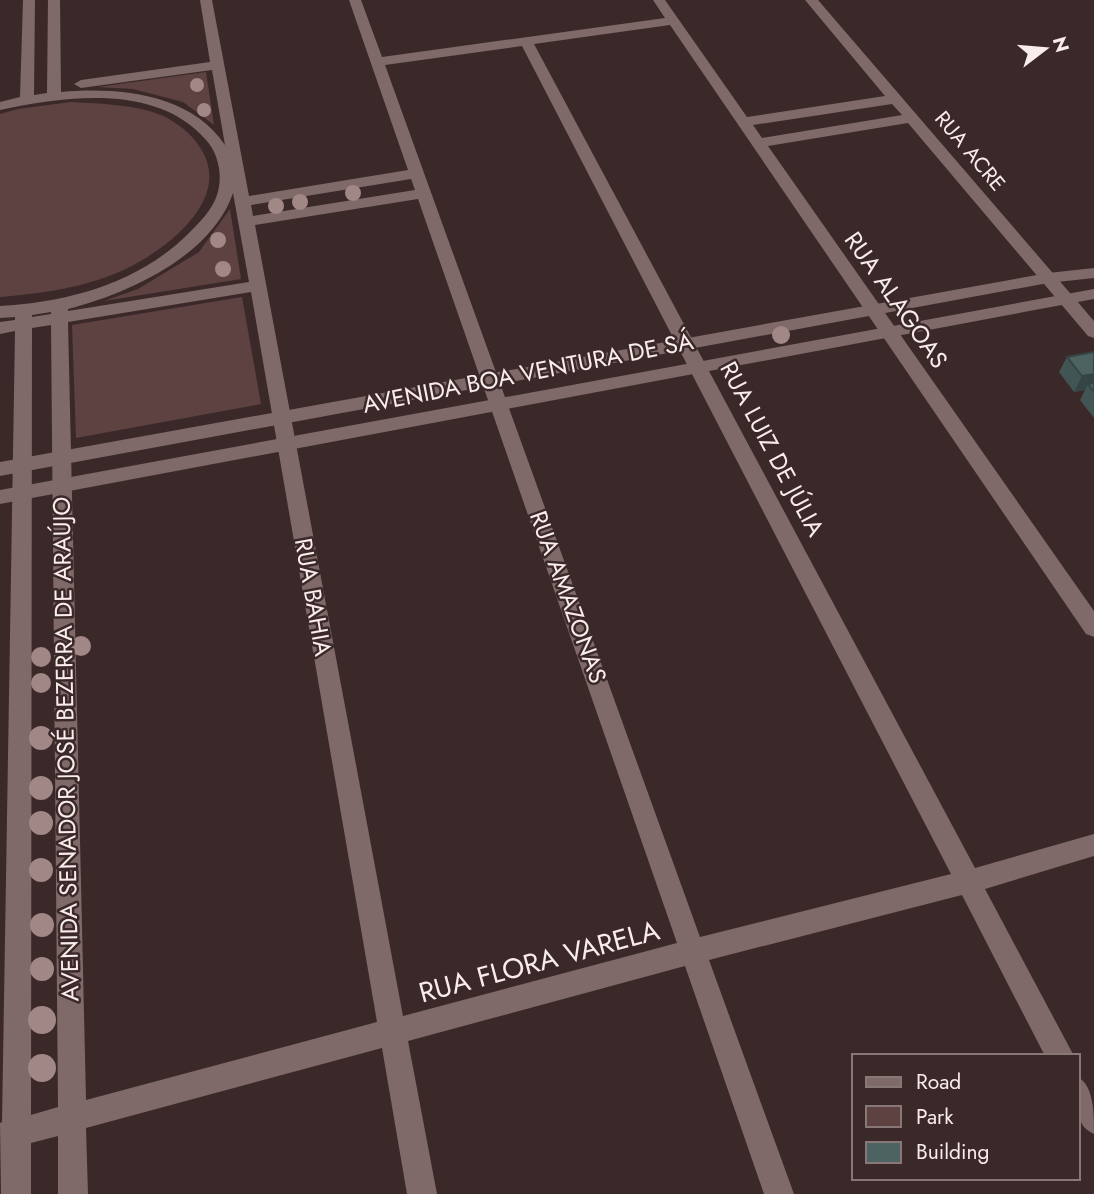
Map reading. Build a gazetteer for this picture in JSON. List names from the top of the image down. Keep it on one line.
{"streets":{"street":["RUA ACRE","RUA ALAGOAS","AVENIDA BOA VENTURA DE SÁ","RUA LUIZ DE JÚLIA","RUA BAHIA","RUA AMAZONAS","AVENIDA SENADOR JOSÉ BEZERRA DE ARAÚJO","RUA FLORA VARELA"]},"crossings":[["RUA ACRE","AVENIDA BOA VENTURA DE SÁ"],["RUA ALAGOAS","AVENIDA BOA VENTURA DE SÁ"],["AVENIDA BOA VENTURA DE SÁ","RUA LUIZ DE JÚLIA"],["AVENIDA BOA VENTURA DE SÁ","RUA BAHIA"],["AVENIDA BOA VENTURA DE SÁ","RUA AMAZONAS"],["AVENIDA BOA VENTURA DE SÁ","AVENIDA SENADOR JOSÉ BEZERRA DE ARAÚJO"],["RUA LUIZ DE JÚLIA","RUA FLORA VARELA"],["RUA BAHIA","RUA FLORA VARELA"],["RUA AMAZONAS","RUA FLORA VARELA"],["AVENIDA SENADOR JOSÉ BEZERRA DE ARAÚJO","RUA FLORA VARELA"]],"legend":["Road","Park","Building"],"north":"right"}
